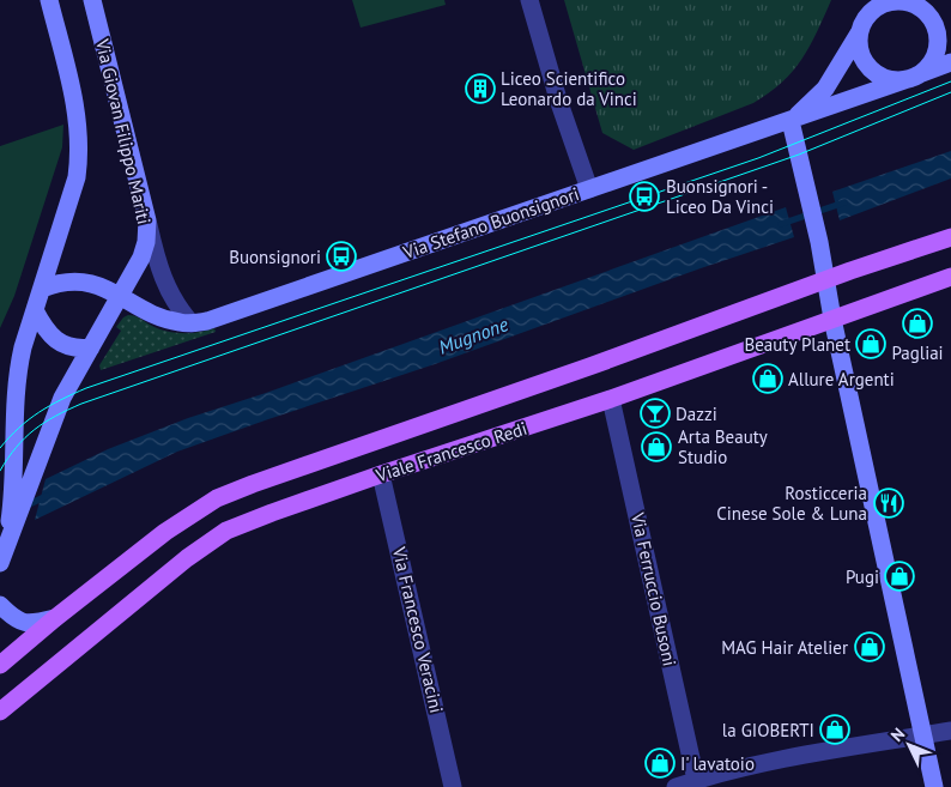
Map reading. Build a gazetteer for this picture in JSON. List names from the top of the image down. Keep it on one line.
{"streets":{"main road":["Viale Francesco Redi"],"street":["Via Giovan Filippo Mariti","Via Stefano Buonsignori","Via Ferruccio Busoni","Via Francesco Veracini"]},"crossings":[["Via Giovan Filippo Mariti","Via Stefano Buonsignori"],["Viale Francesco Redi","Via Ferruccio Busoni"],["Viale Francesco Redi","Via Francesco Veracini"]],"water":["Mugnone"],"places":{"building":["Liceo Scientifico Leonardo da Vinci"],"bus stop":["Buonsignori - Liceo Da Vinci","Buonsignori"],"shop":["Pagliai","Beauty Planet","Allure Argenti","Arta Beauty Studio","Pugi","MAG Hair Atelier","la GIOBERTI","I' lavatoio"],"bar":["Dazzi"],"restaurant":["Rosticceria Cinese Sole & Luna"]},"north":"top left"}
